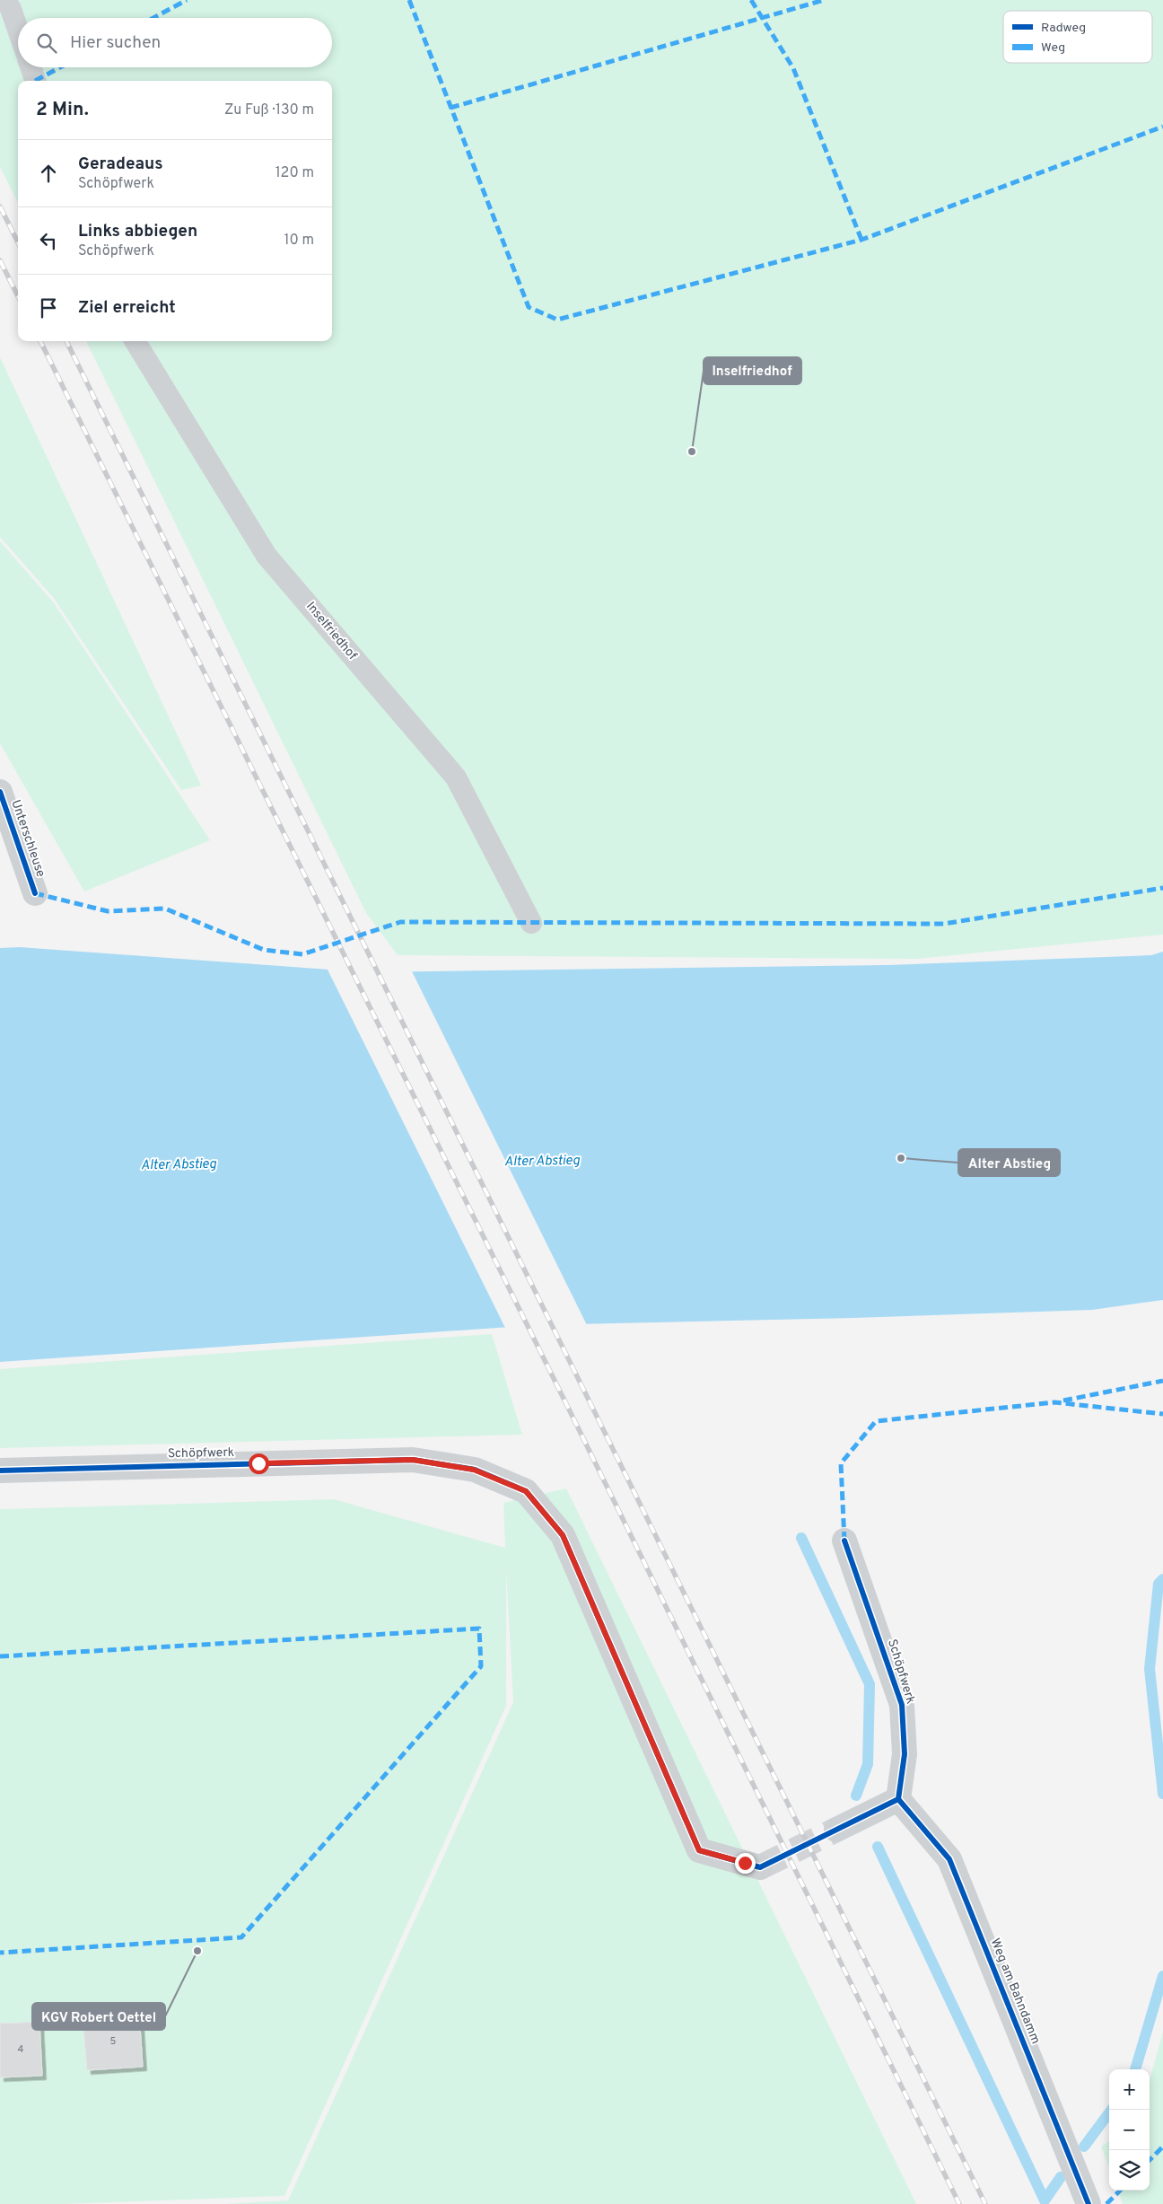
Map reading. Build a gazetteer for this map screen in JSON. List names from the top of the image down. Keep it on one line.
{"streets":{"street":["Unterschleuse","Schöpfwerk","Weg am Bahndamm"],"lane":["Inselfriedhof"]},"crossings":[["Schöpfwerk","Weg am Bahndamm"]],"water":["Alter Abstieg"],"places":["Inselfriedhof","Alter Abstieg","KGV Robert Oettel"],"house_numbers":["5","4"],"legend":["Radweg","Weg"],"page":{"search":"Hier suchen","heading":["2 Min.","Zu Fuß · 130 m"],"list":[["Geradeaus","Schöpfwerk","120 m"],["Links abbiegen","Schöpfwerk","10 m"],"Ziel erreicht"],"map_buttons":["+","−"]}}
